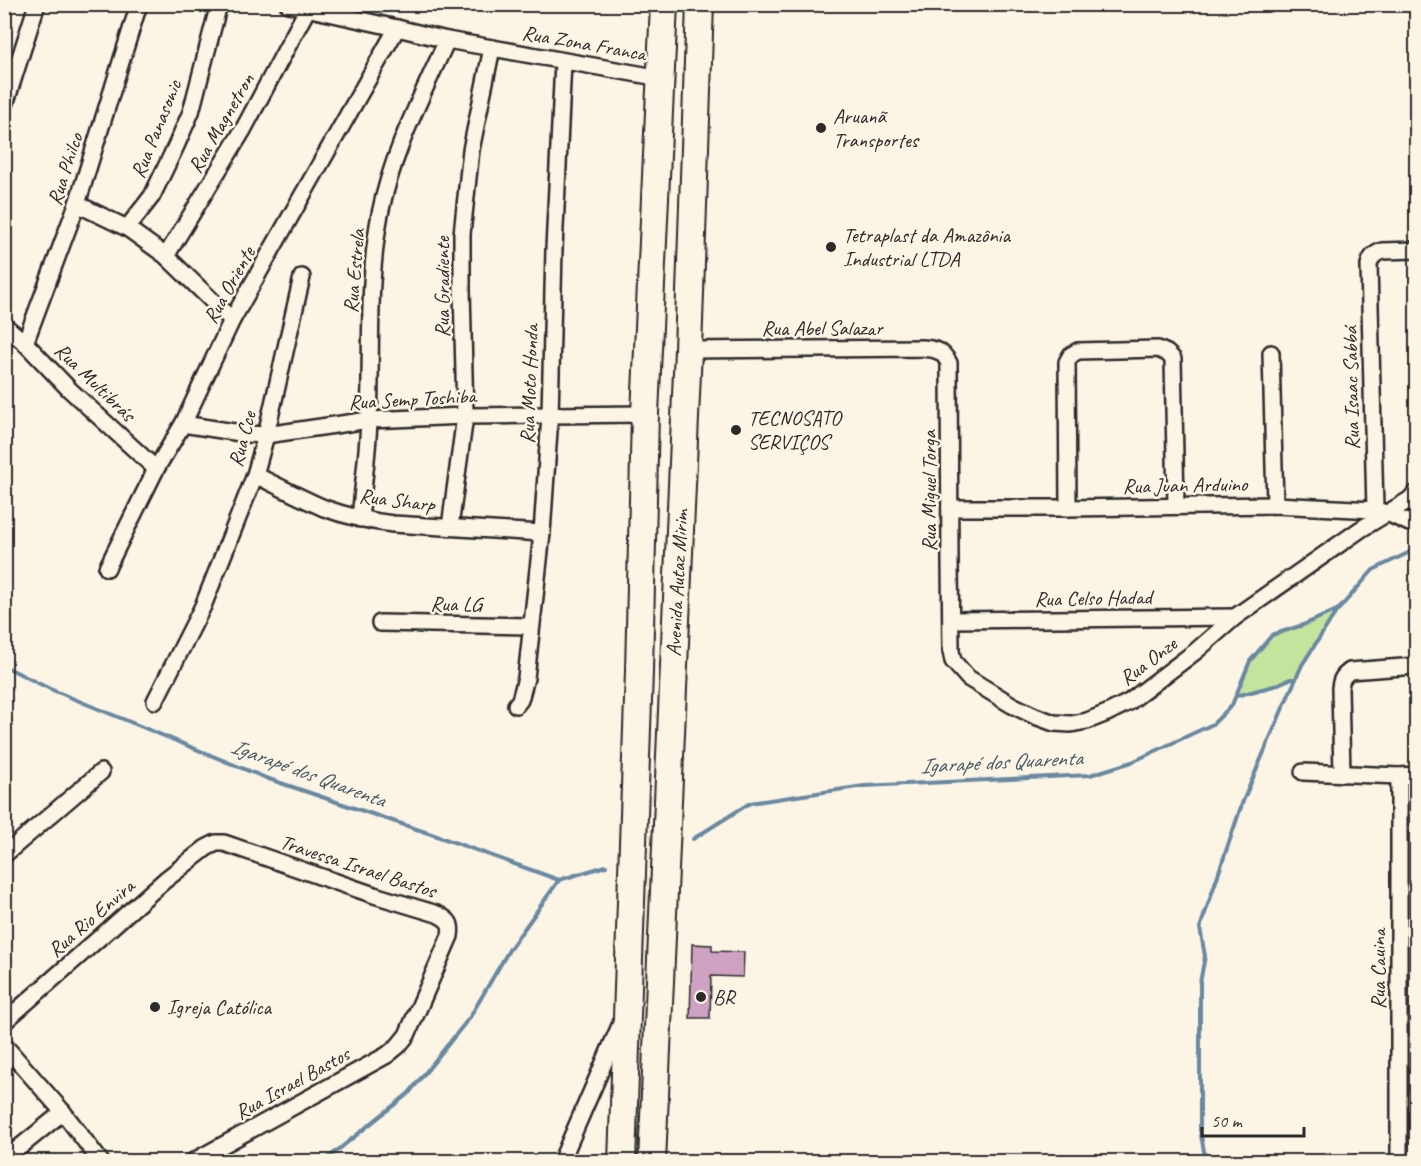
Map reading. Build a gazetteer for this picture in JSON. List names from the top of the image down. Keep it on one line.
{"streets":{"main road":["Avenida Autaz Mirim"],"street":["Rua Zona Franca","Rua Magnetron","Rua Panasonic","Rua Philco","Rua Estrela","Rua Oriente","Rua Gradiente","Rua Abel Salazar","Rua Multibrás","Rua Moto Honda","Rua Isaac Sabbá","Rua Semp Toshiba","Rua Cce","Rua Juan Arduino","Rua Miguel Torga","Rua Sharp","Rua Celso Hadad","Rua LG","Rua Onze","Travessa Israel Bastos","Rua Rio Envira","Rua Cauina","Rua Israel Bastos"]},"crossings":[["Rua Zona Franca","Rua Magnetron"],["Rua Zona Franca","Rua Estrela"],["Rua Zona Franca","Rua Oriente"],["Rua Zona Franca","Rua Gradiente"],["Rua Zona Franca","Rua Moto Honda"],["Rua Zona Franca","Avenida Autaz Mirim"],["Rua Philco","Rua Multibrás"],["Rua Estrela","Rua Semp Toshiba"],["Rua Estrela","Rua Sharp"],["Rua Oriente","Rua Multibrás"],["Rua Oriente","Rua Semp Toshiba"],["Rua Gradiente","Rua Semp Toshiba"],["Rua Gradiente","Rua Sharp"],["Rua Abel Salazar","Rua Miguel Torga"],["Rua Abel Salazar","Avenida Autaz Mirim"],["Rua Moto Honda","Rua Semp Toshiba"],["Rua Moto Honda","Rua Sharp"],["Rua Moto Honda","Rua LG"],["Rua Isaac Sabbá","Rua Juan Arduino"],["Rua Isaac Sabbá","Rua Onze"],["Rua Semp Toshiba","Rua Cce"],["Rua Semp Toshiba","Avenida Autaz Mirim"],["Rua Cce","Rua Sharp"],["Rua Juan Arduino","Rua Miguel Torga"],["Rua Juan Arduino","Rua Onze"],["Rua Miguel Torga","Rua Celso Hadad"],["Rua Miguel Torga","Rua Onze"],["Rua Celso Hadad","Rua Onze"],["Travessa Israel Bastos","Rua Rio Envira"],["Travessa Israel Bastos","Rua Israel Bastos"]],"water":["Igarapé dos Quarenta"],"places":["Aruanã Transportes","Tetraplast da Amazônia Industrial LTDA","TECNOSATO SERVIÇOS","BR","Igreja Católica"],"scale_bar":"50 m"}
